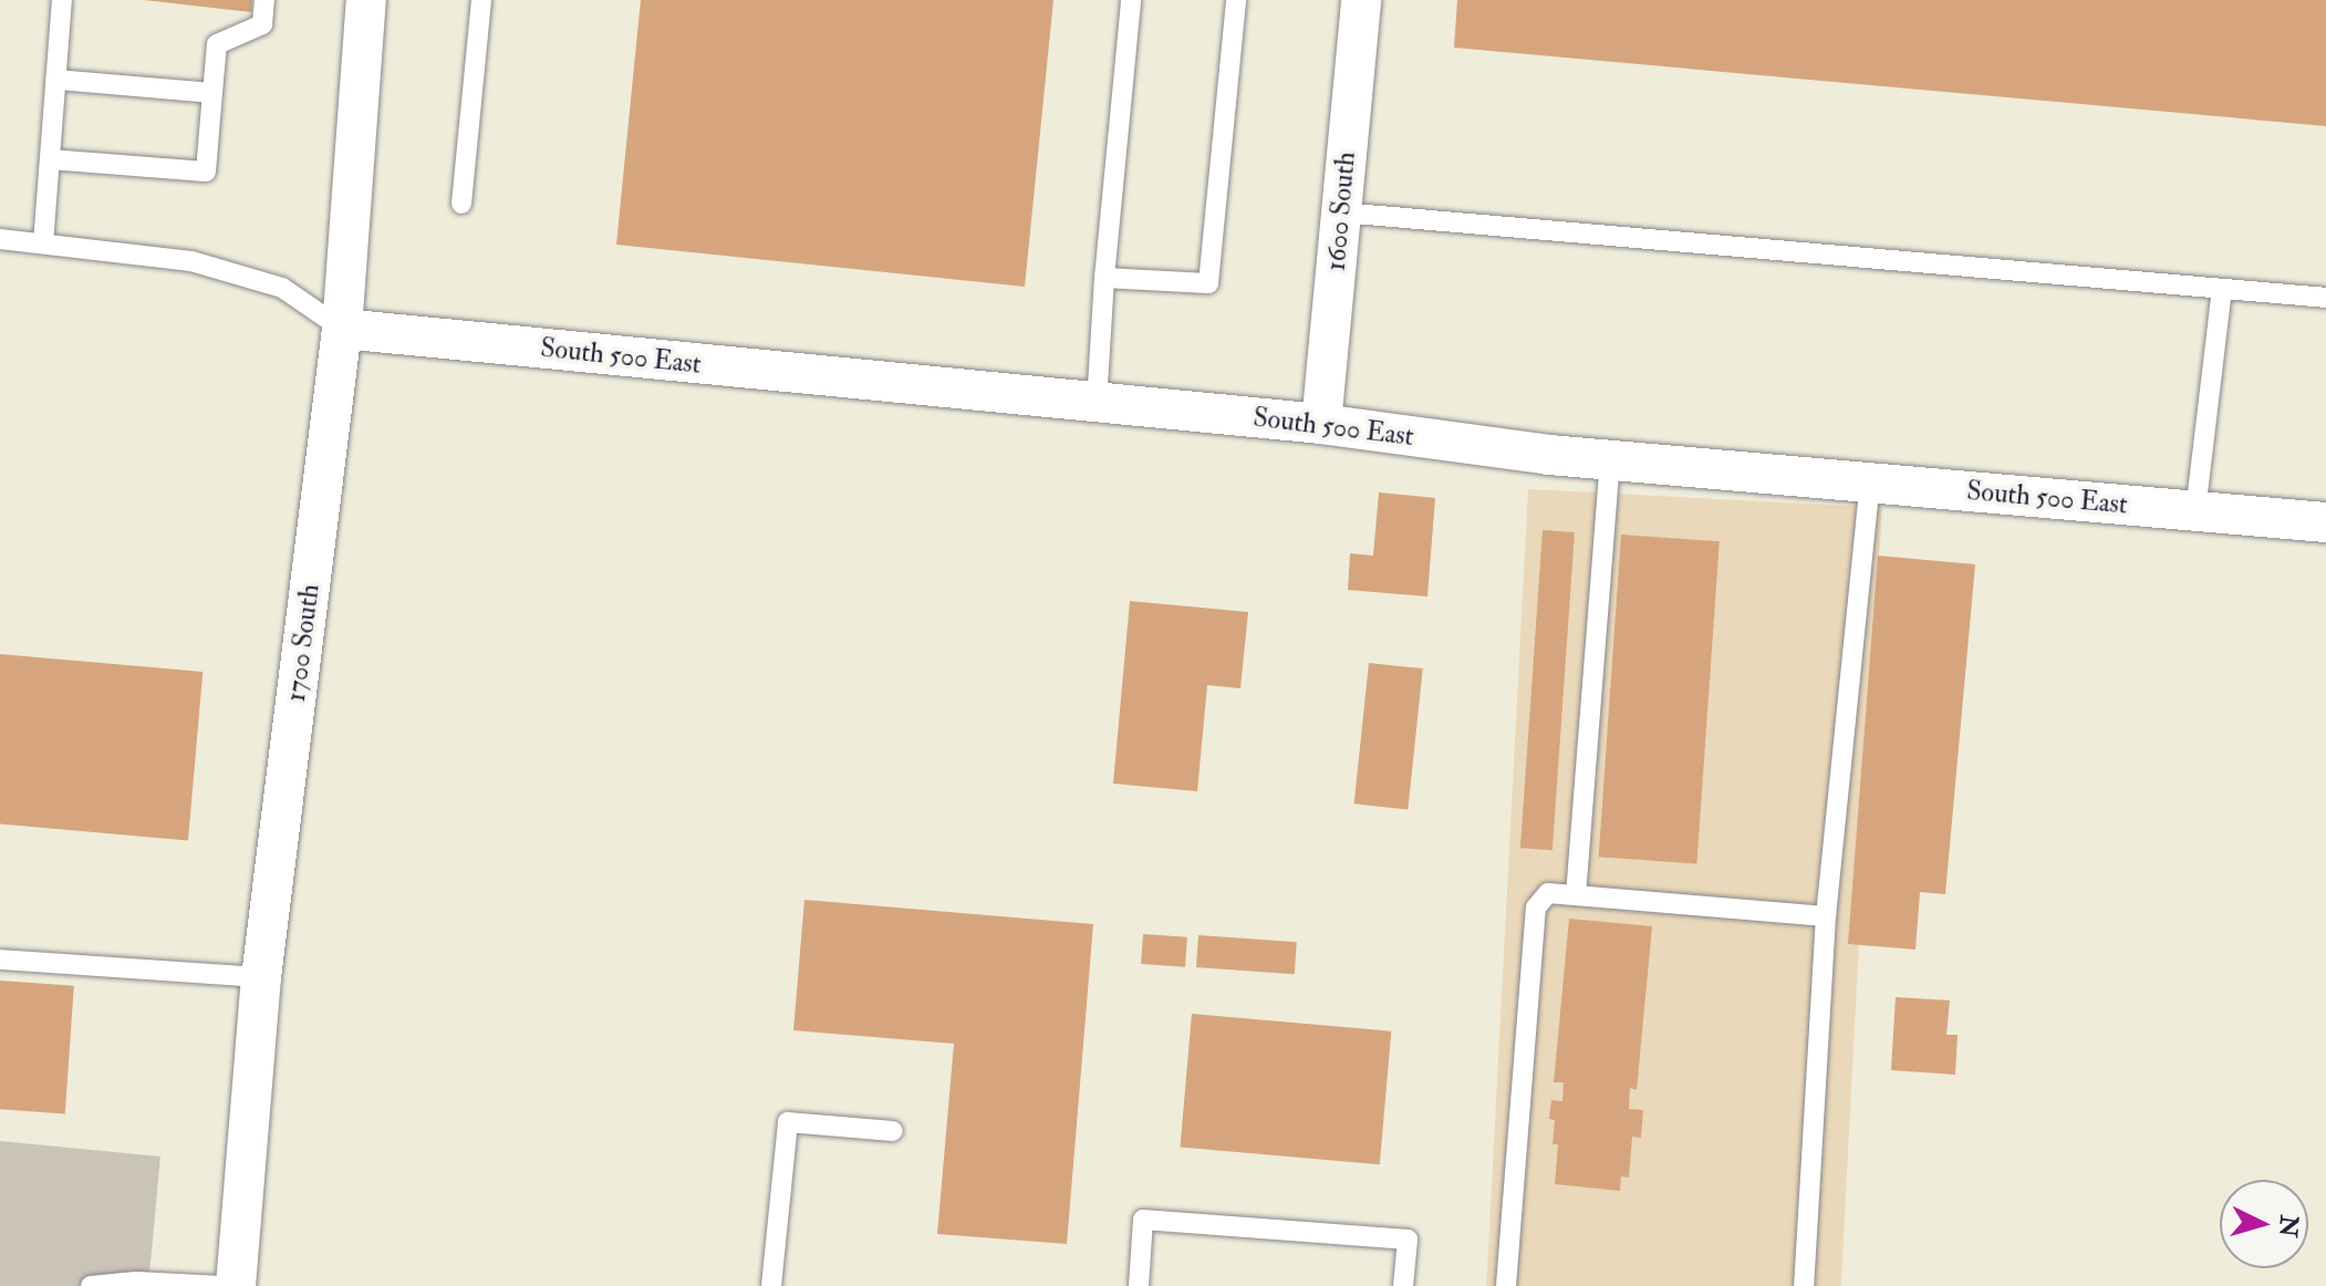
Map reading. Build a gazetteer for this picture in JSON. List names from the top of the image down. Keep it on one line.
{"streets":{"street":["1600 South","South 500 East","1700 South"]},"crossings":[["1600 South","South 500 East"],["South 500 East","1700 South"]],"north":"right"}
